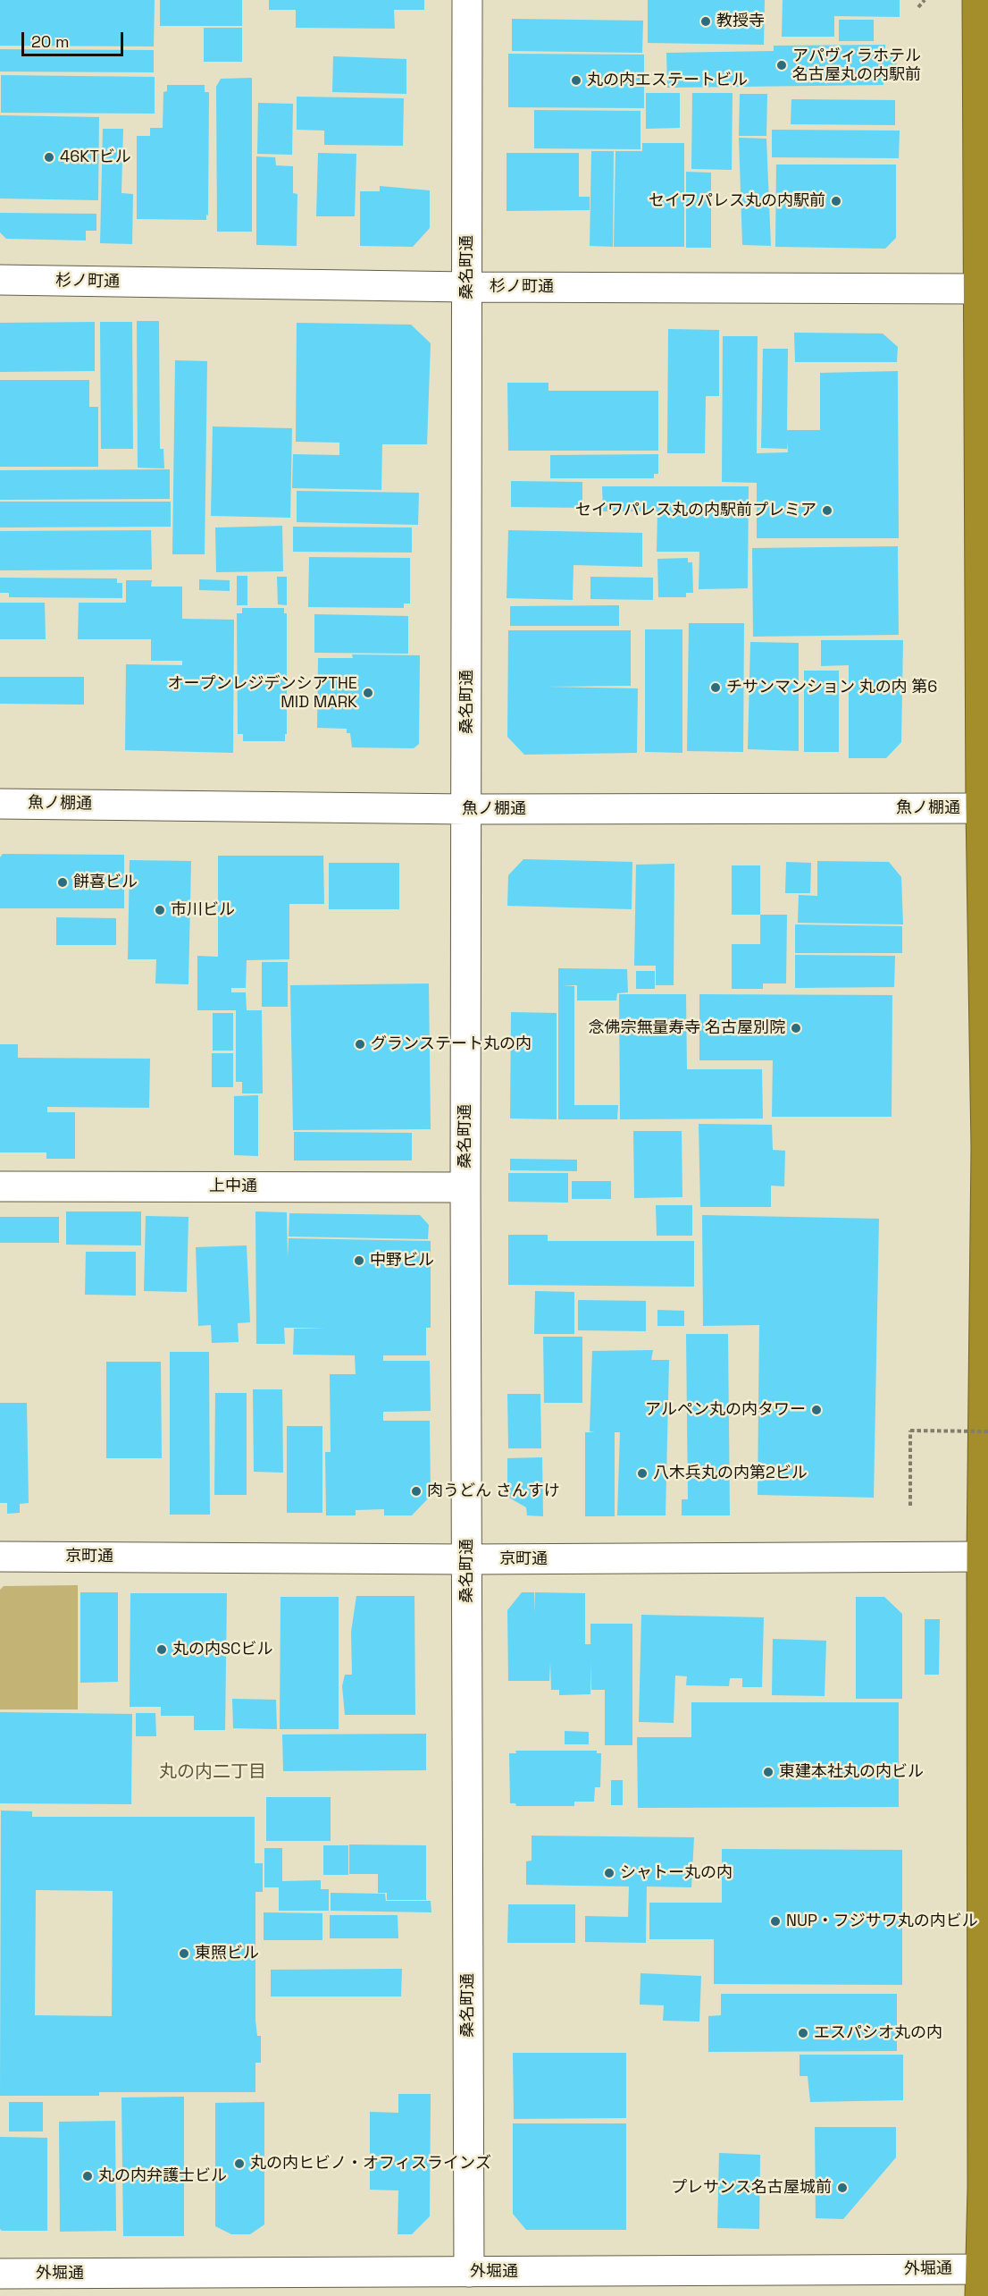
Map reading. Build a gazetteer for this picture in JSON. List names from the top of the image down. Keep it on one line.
{"streets":{"street":["桑名町通","杉ノ町通","魚ノ棚通","上中通","京町通","外堀通"]},"crossings":[["桑名町通","杉ノ町通"],["桑名町通","魚ノ棚通"],["桑名町通","上中通"],["桑名町通","京町通"],["桑名町通","外堀通"]],"districts":["丸の内二丁目"],"places":["教授寺","アパヴィラホテル 名古屋丸の内駅前","丸の内エステートビル","46KTビル","セイワパレス丸の内駅前","セイワパレス丸の内駅前プレミア","チサンマンション 丸の内 第6","オープンレジデンシアTHE MID MARK","餅喜ビル","市川ビル","念佛宗無量寿寺 名古屋別院","グランステート丸の内","中野ビル","アルペン丸の内タワー","八木兵丸の内第2ビル","肉うどん さんすけ","丸の内SCビル","東建本社丸の内ビル","シャトー丸の内","NUP・フジサワ丸の内ビル","東照ビル","エスパシオ丸の内","丸の内ヒビノ・オフィスラインズ","丸の内弁護士ビル","プレサンス名古屋城前"],"scale_bar":"20 m"}
